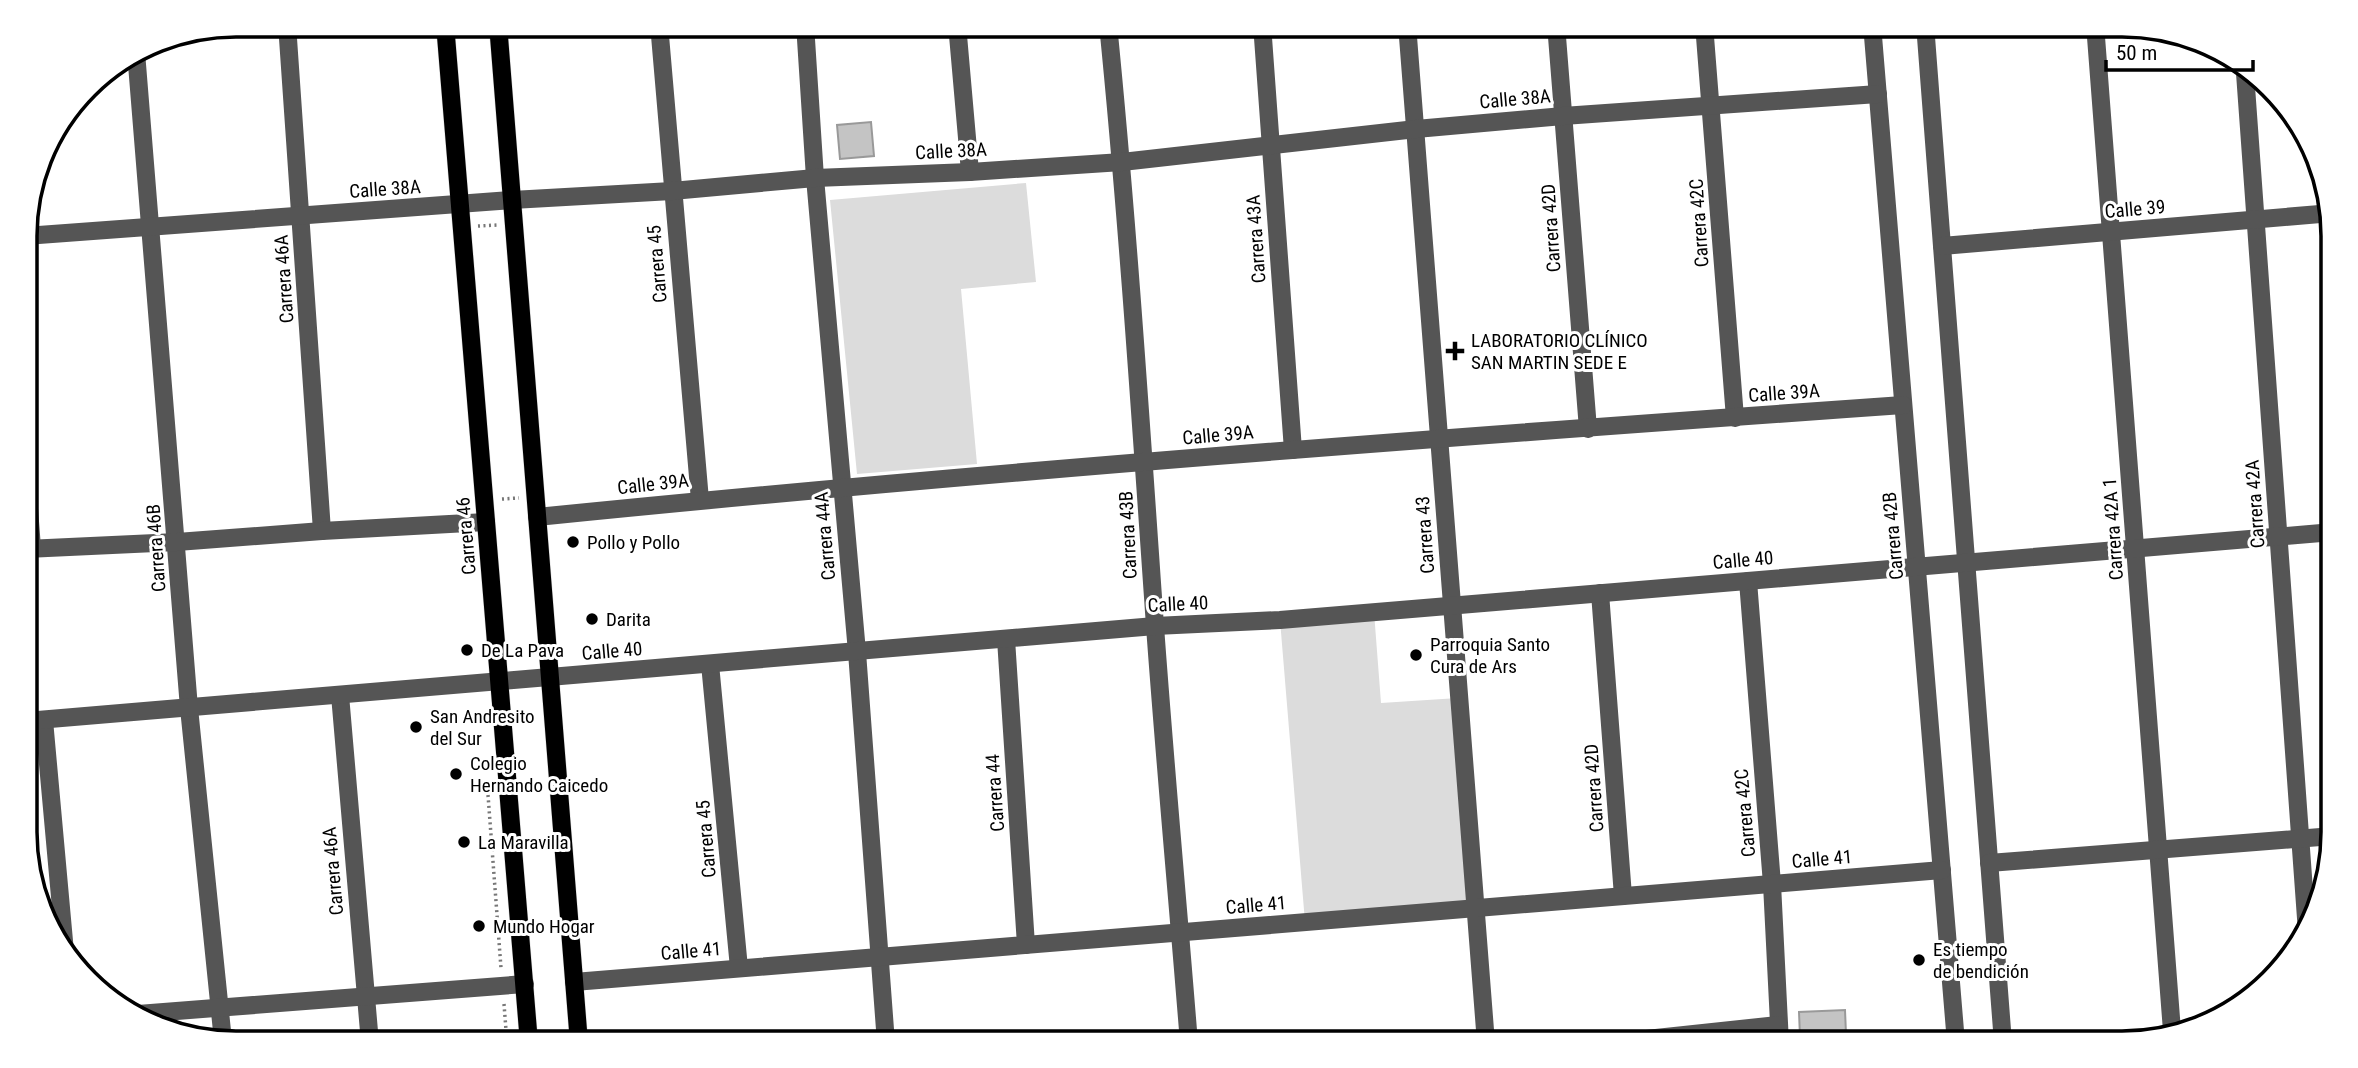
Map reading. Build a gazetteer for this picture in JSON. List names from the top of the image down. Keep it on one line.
{"streets":{"main road":["Carrera 46"],"street":["Calle 38A","Calle 39","Carrera 42C","Carrera 42D","Carrera 43A","Carrera 45","Carrera 46A","Calle 39A","Carrera 42A","Carrera 42A 1","Carrera 43B","Carrera 43","Carrera 44A","Carrera 42B","Carrera 46B","Calle 40","Carrera 44","Calle 41"]},"crossings":[["Calle 38A","Carrera 42C"],["Calle 38A","Carrera 42D"],["Calle 38A","Carrera 43A"],["Calle 38A","Carrera 45"],["Calle 38A","Carrera 46A"],["Calle 38A","Carrera 43B"],["Calle 38A","Carrera 43"],["Calle 38A","Carrera 46"],["Calle 38A","Carrera 44A"],["Calle 38A","Carrera 42B"],["Calle 38A","Carrera 46B"],["Calle 39","Carrera 42A"],["Calle 39","Carrera 42A 1"],["Carrera 42C","Calle 39A"],["Carrera 42C","Calle 40"],["Carrera 42C","Calle 41"],["Carrera 42D","Calle 39A"],["Carrera 42D","Calle 40"],["Carrera 42D","Calle 41"],["Carrera 43A","Calle 39A"],["Carrera 45","Calle 39A"],["Carrera 45","Calle 40"],["Carrera 45","Calle 41"],["Carrera 46A","Calle 40"],["Calle 39A","Carrera 43B"],["Calle 39A","Carrera 43"],["Calle 39A","Carrera 44A"],["Calle 39A","Carrera 42B"],["Carrera 42A","Calle 40"],["Carrera 42A 1","Calle 40"],["Carrera 43B","Calle 40"],["Carrera 43B","Calle 41"],["Carrera 43","Calle 40"],["Carrera 43","Calle 41"],["Carrera 46","Calle 40"],["Carrera 44A","Calle 40"],["Carrera 44A","Calle 41"],["Carrera 42B","Calle 40"],["Carrera 42B","Calle 41"],["Carrera 46B","Calle 40"],["Calle 40","Carrera 44"],["Carrera 44","Calle 41"]],"places":{"health":["LABORATORIO CLÍNICO SAN MARTIN SEDE E"],"other":["Pollo y Pollo","Darita","De La Pava","Parroquia Santo Cura de Ars","San Andresito del Sur","Colegio Hernando Caicedo","La Maravilla","Mundo Hogar","Es tiempo de bendición"]},"scale_bar":"50 m"}
